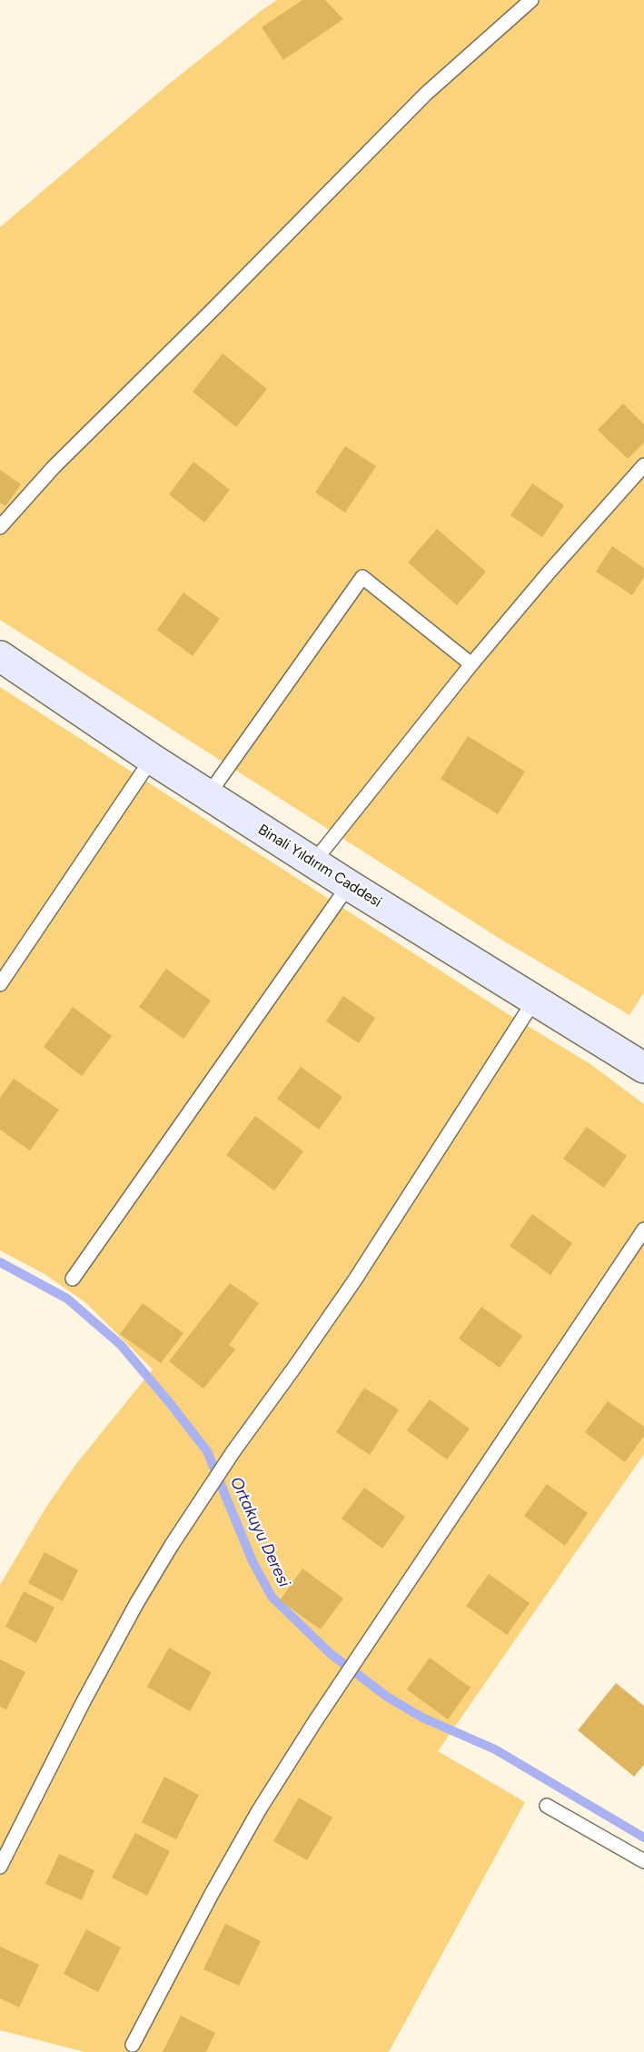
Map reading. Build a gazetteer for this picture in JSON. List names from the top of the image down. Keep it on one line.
{"streets":{"street":["Binali Yıldırım Caddesi"]},"water":["Ortakuyu Deresi"]}
